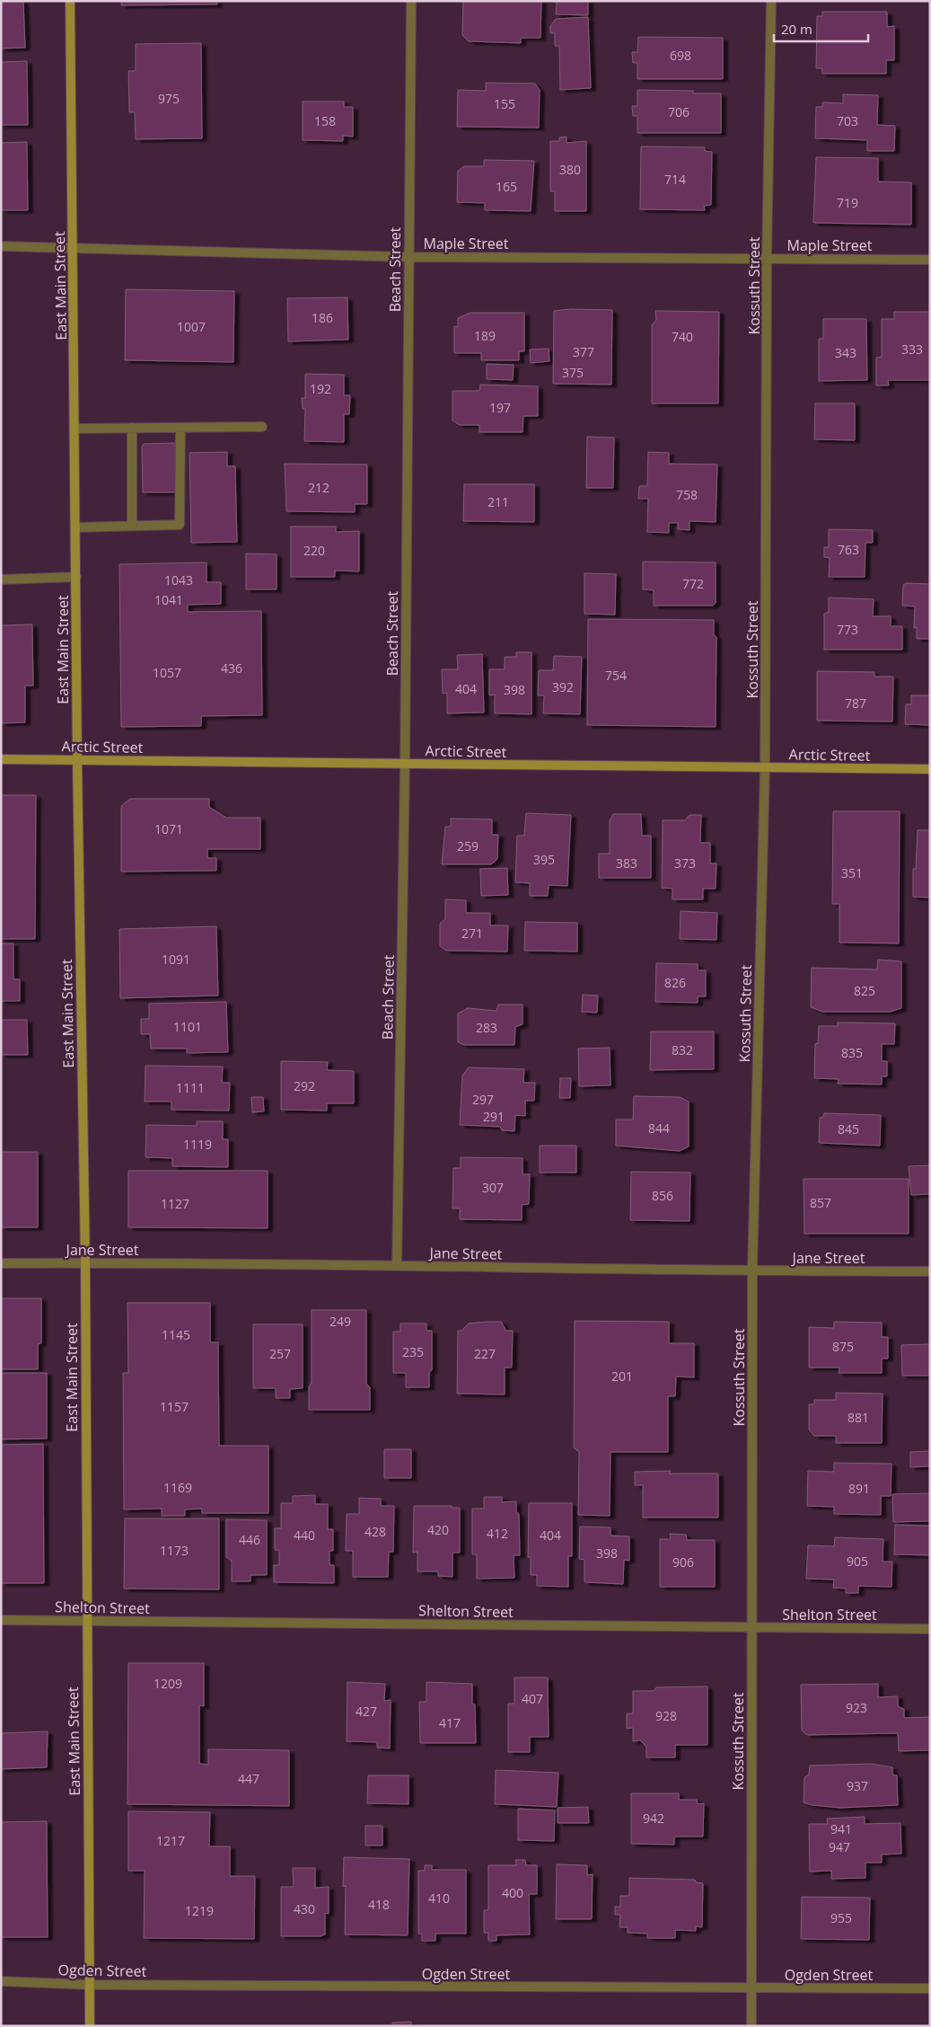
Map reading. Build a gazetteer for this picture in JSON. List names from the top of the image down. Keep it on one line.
{"streets":{"main road":["East Main Street","Arctic Street"],"street":["Maple Street","Beach Street","Kossuth Street","Jane Street","Shelton Street","Ogden Street"]},"crossings":[["Maple Street","Beach Street"],["Maple Street","East Main Street"],["Maple Street","Kossuth Street"],["Beach Street","Arctic Street"],["Beach Street","Jane Street"],["East Main Street","Arctic Street"],["East Main Street","Jane Street"],["East Main Street","Shelton Street"],["East Main Street","Ogden Street"],["Kossuth Street","Arctic Street"],["Kossuth Street","Jane Street"],["Kossuth Street","Shelton Street"],["Kossuth Street","Ogden Street"]],"house_numbers":["698","975","155","706","158","703","380","714","165","719","186","1007","189","740","333","377","343","375","192","197","212","758","211","763","220","1043","772","1041","773","436","1057","754","392","404","398","787","1071","259","395","383","373","351","271","1091","826","825","1101","283","832","835","292","1111","297","291","844","845","1119","307","856","857","1127","249","1145","875","235","257","227","201","1157","881","1169","891","420","428","412","440","404","446","1173","398","905","906","1209","407","923","427","928","417","447","937","942","941","1217","947","400","410","418","430","1219","955"],"scale_bar":"20 m"}
